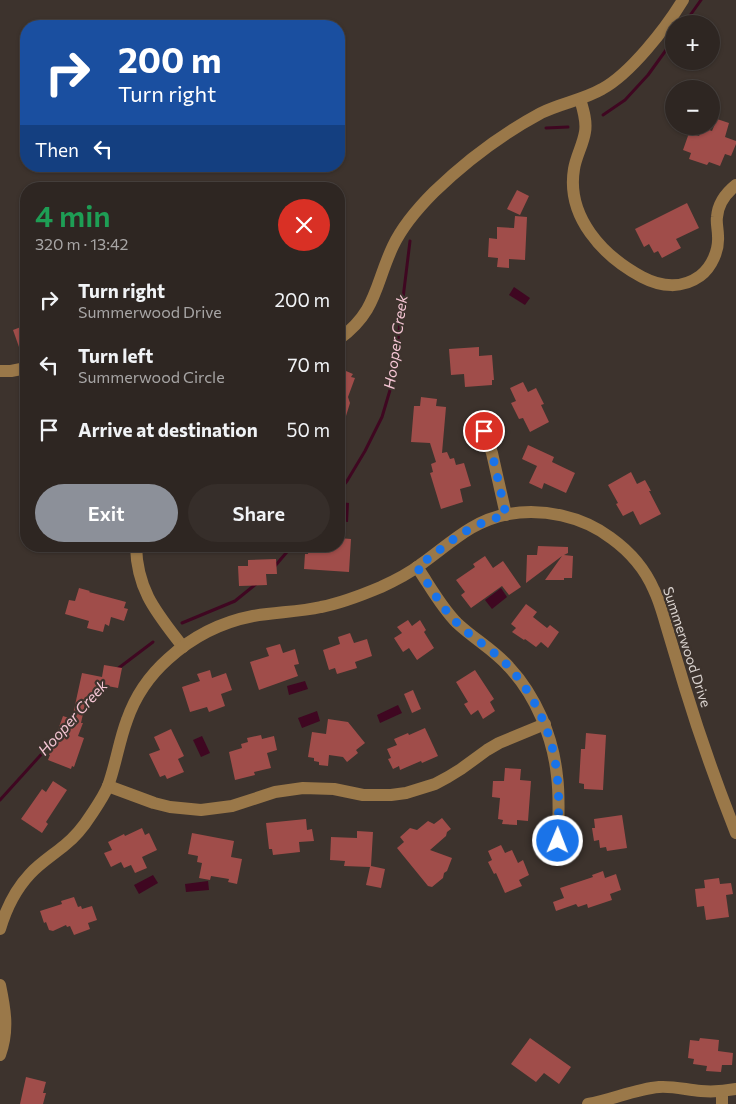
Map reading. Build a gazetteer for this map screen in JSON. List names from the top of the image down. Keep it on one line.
{"streets":{"street":["Summerwood Drive"]},"water":["Hooper Creek"],"page":{"map_buttons":["+","−"],"turn":["200 m","Turn right"],"then":"Then","heading":["4 min","320 m · 13:42"],"list":[{"name":"Turn right","note":"Summerwood Drive","value":"200 m"},{"name":"Turn left","note":"Summerwood Circle","value":"70 m"},{"name":"Arrive at destination","value":"50 m"}],"buttons":["Exit","Share"]}}
